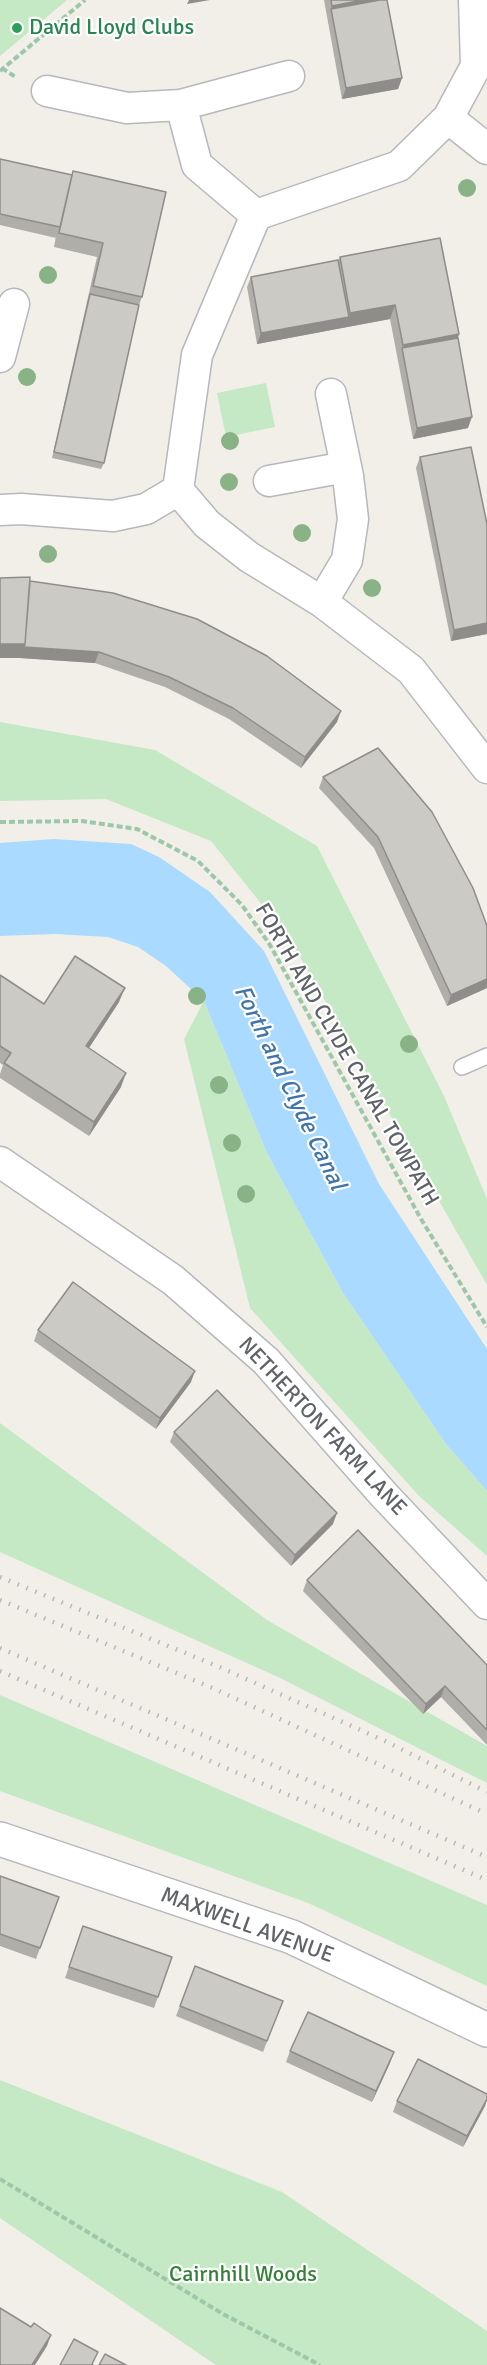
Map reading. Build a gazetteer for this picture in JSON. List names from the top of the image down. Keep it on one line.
{"streets":{"street":["NETHERTON FARM LANE","MAXWELL AVENUE"],"path":["FORTH AND CLYDE CANAL TOWPATH"]},"water":["Forth and Clyde Canal"],"parks":["Cairnhill Woods"],"places":["David Lloyd Clubs"]}
